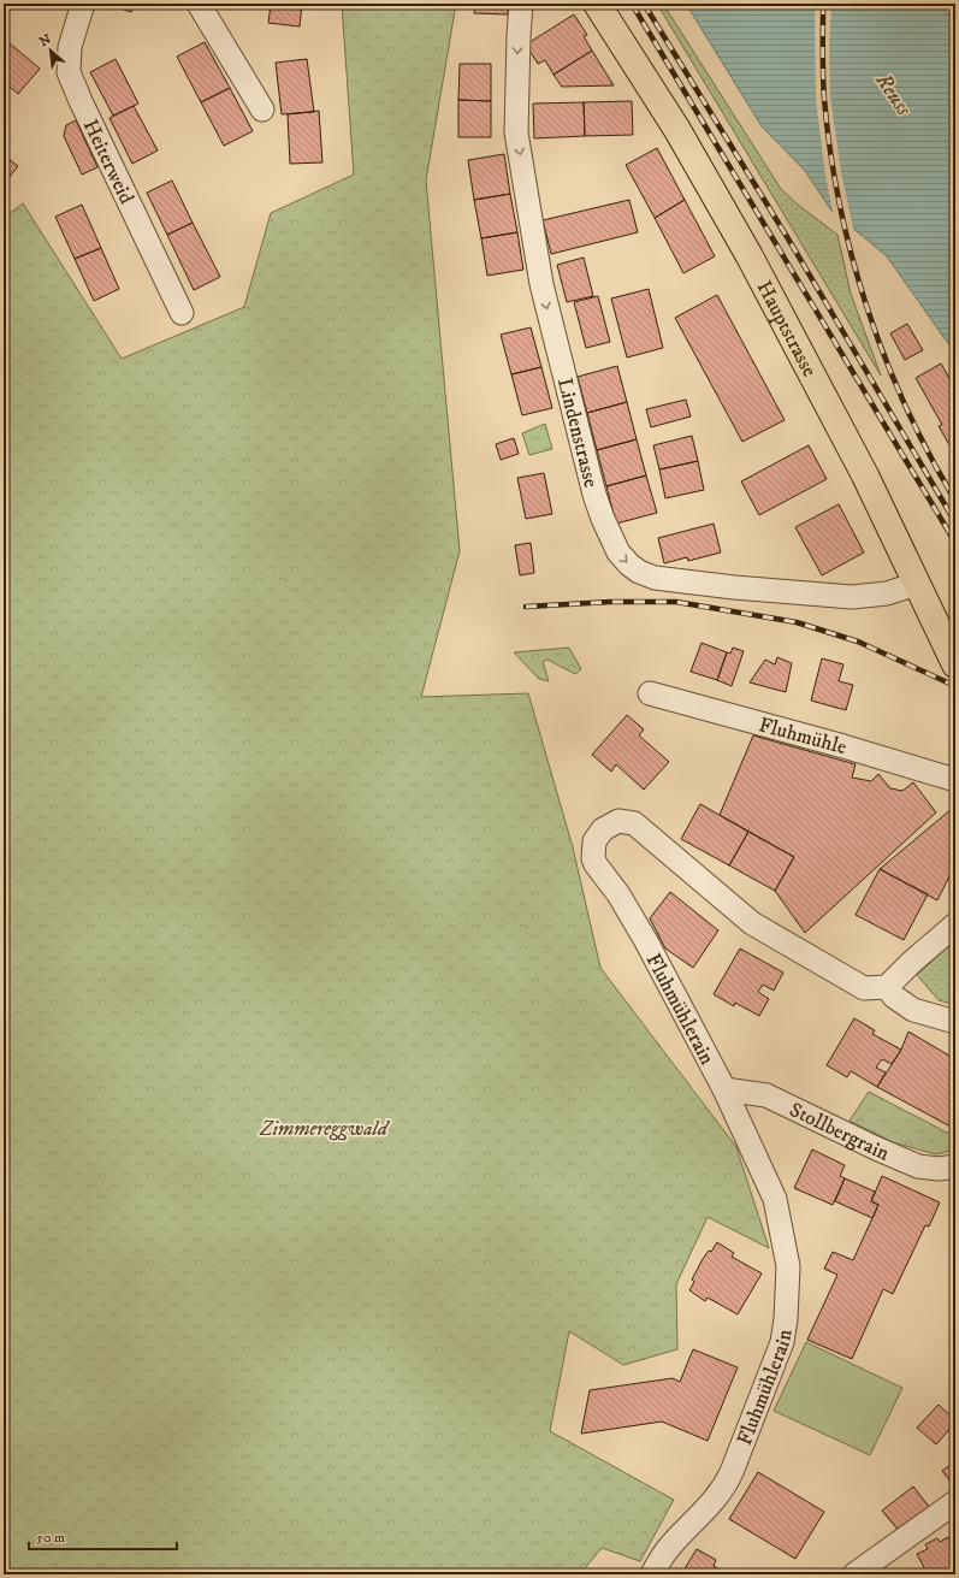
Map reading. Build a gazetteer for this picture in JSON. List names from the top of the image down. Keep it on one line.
{"streets":{"main road":["Hauptstrasse"],"street":["Heiterweid","Lindenstrasse","Fluhmühle","Fluhmühlerain","Stollbergrain"]},"crossings":[["Hauptstrasse","Lindenstrasse"],["Fluhmühlerain","Stollbergrain"]],"one_way":["Lindenstrasse"],"water":["Reuss"],"parks":["Zimmereggwald"],"scale_bar":"50 m","north":"top left"}
